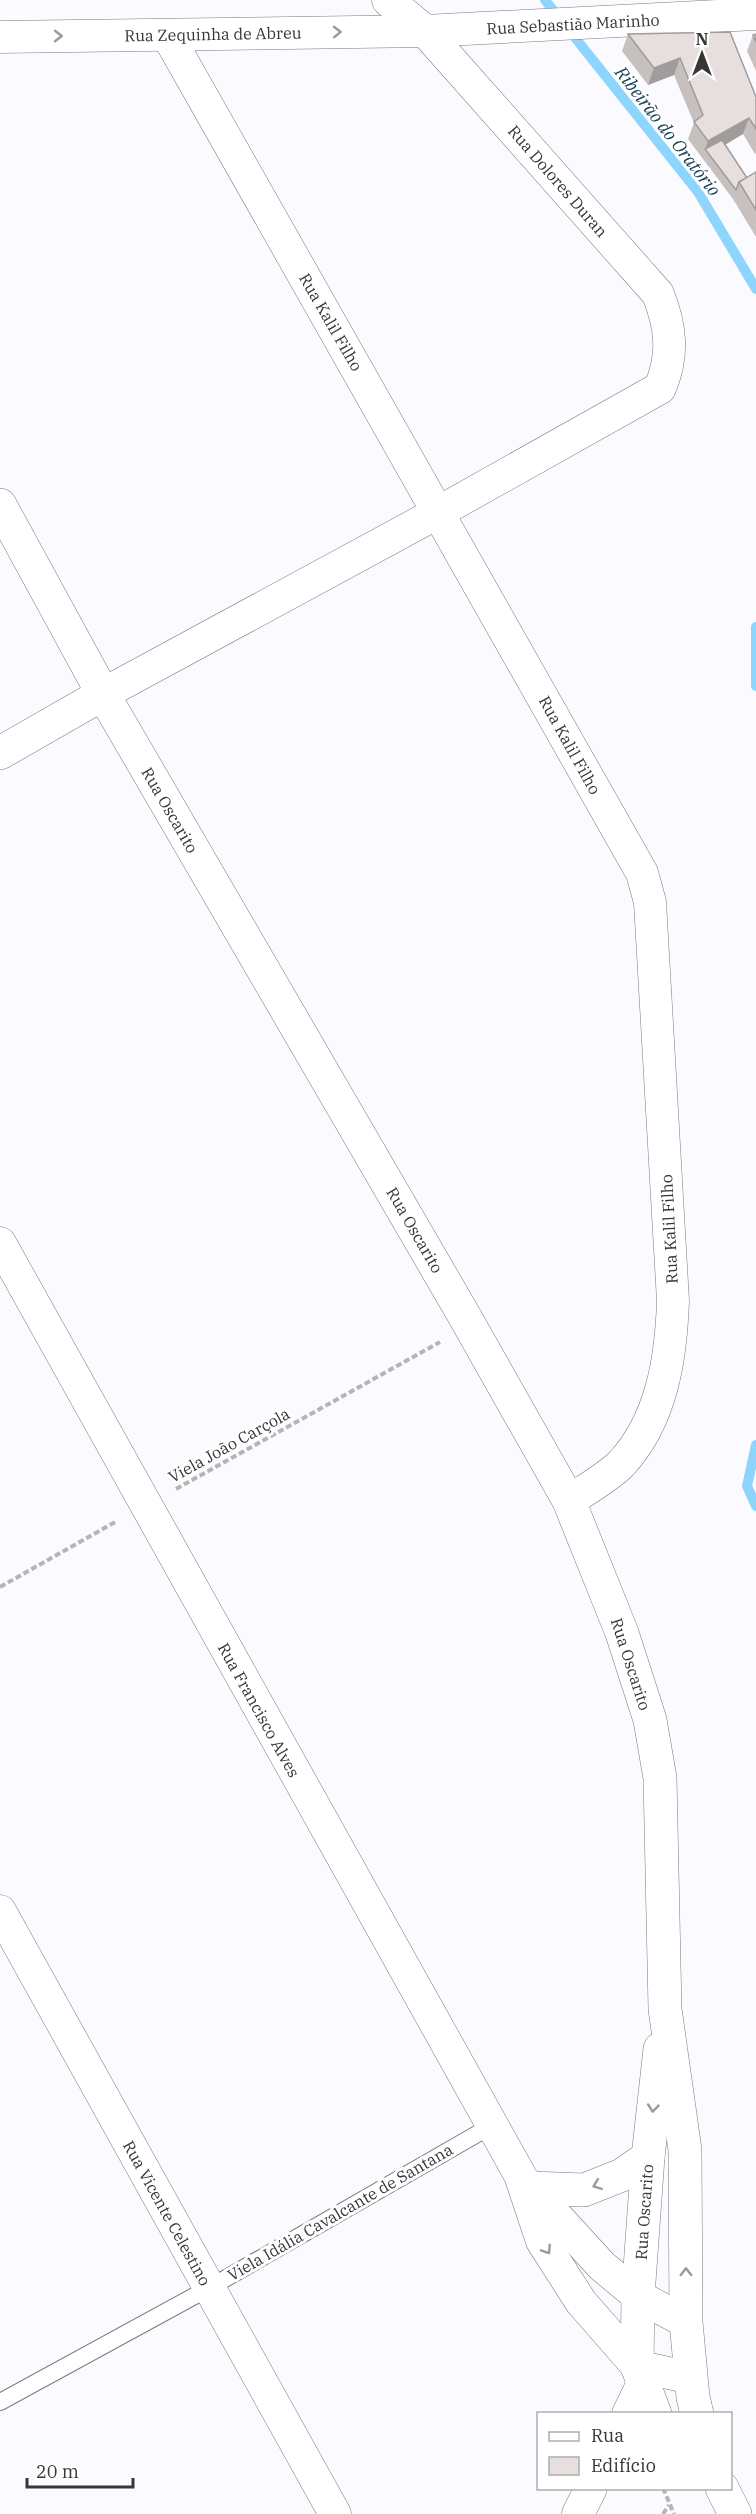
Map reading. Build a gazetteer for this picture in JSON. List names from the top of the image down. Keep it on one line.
{"streets":{"main road":["Rua Oscarito"],"street":["Rua Sebastião Marinho","Rua Zequinha de Abreu","Rua Dolores Duran","Rua Kalil Filho","Rua Francisco Alves","Rua Vicente Celestino"],"lane":["Viela Idália Cavalcante de Santana"],"path":["Viela João Carçola"]},"crossings":[["Rua Sebastião Marinho","Rua Zequinha de Abreu"],["Rua Sebastião Marinho","Rua Dolores Duran"],["Rua Zequinha de Abreu","Rua Dolores Duran"],["Rua Zequinha de Abreu","Rua Kalil Filho"],["Rua Dolores Duran","Rua Kalil Filho"],["Rua Kalil Filho","Rua Oscarito"],["Rua Oscarito","Viela João Carçola"],["Rua Oscarito","Rua Francisco Alves"],["Viela João Carçola","Rua Francisco Alves"],["Rua Francisco Alves","Viela Idália Cavalcante de Santana"],["Viela Idália Cavalcante de Santana","Rua Vicente Celestino"]],"one_way":["Rua Zequinha de Abreu"],"water":["Ribeirão do Oratório"],"legend":["Rua","Edifício"],"scale_bar":"20 m","north":"top"}
